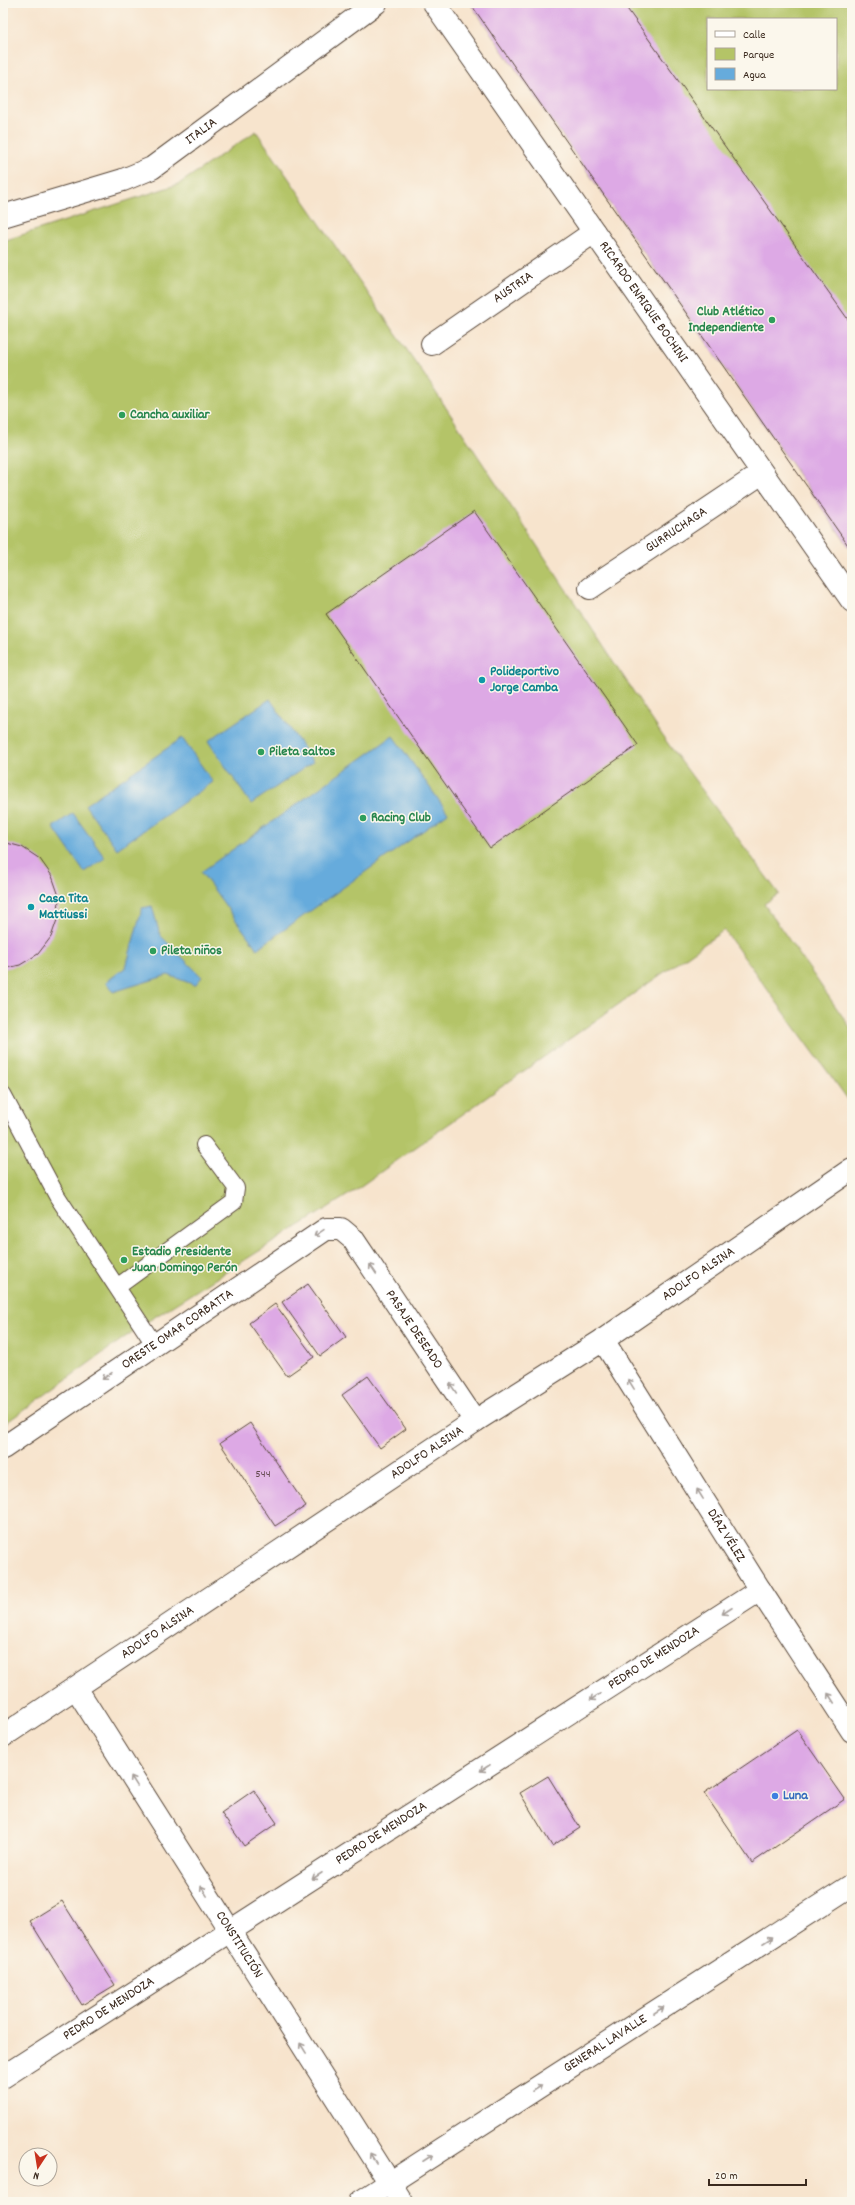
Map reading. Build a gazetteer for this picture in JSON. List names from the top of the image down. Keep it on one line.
{"streets":{"street":["ITALIA","AUSTRIA","RICARDO ENRIQUE BOCHINI","GURRUCHAGA","ADOLFO ALSINA","ORESTE OMAR CORBATTA","PASAJE DESEADO","DÍAZ VÉLEZ","PEDRO DE MENDOZA","CONSTITUCIÓN","GENERAL LAVALLE"]},"crossings":[["AUSTRIA","RICARDO ENRIQUE BOCHINI"],["RICARDO ENRIQUE BOCHINI","GURRUCHAGA"],["ADOLFO ALSINA","PASAJE DESEADO"],["ADOLFO ALSINA","DÍAZ VÉLEZ"],["ADOLFO ALSINA","CONSTITUCIÓN"],["ORESTE OMAR CORBATTA","PASAJE DESEADO"],["DÍAZ VÉLEZ","PEDRO DE MENDOZA"],["PEDRO DE MENDOZA","CONSTITUCIÓN"],["CONSTITUCIÓN","GENERAL LAVALLE"]],"one_way":["ORESTE OMAR CORBATTA","PASAJE DESEADO","DÍAZ VÉLEZ","PEDRO DE MENDOZA","CONSTITUCIÓN","GENERAL LAVALLE"],"places":["Club Atlético Independiente","Cancha auxiliar","Polideportivo Jorge Camba","Pileta saltos","Racing Club","Casa Tita Mattiussi","Pileta niños","Estadio Presidente Juan Domingo Perón","Luna"],"house_numbers":["544"],"legend":["Calle","Parque","Agua"],"scale_bar":"20 m","north":"bottom"}
